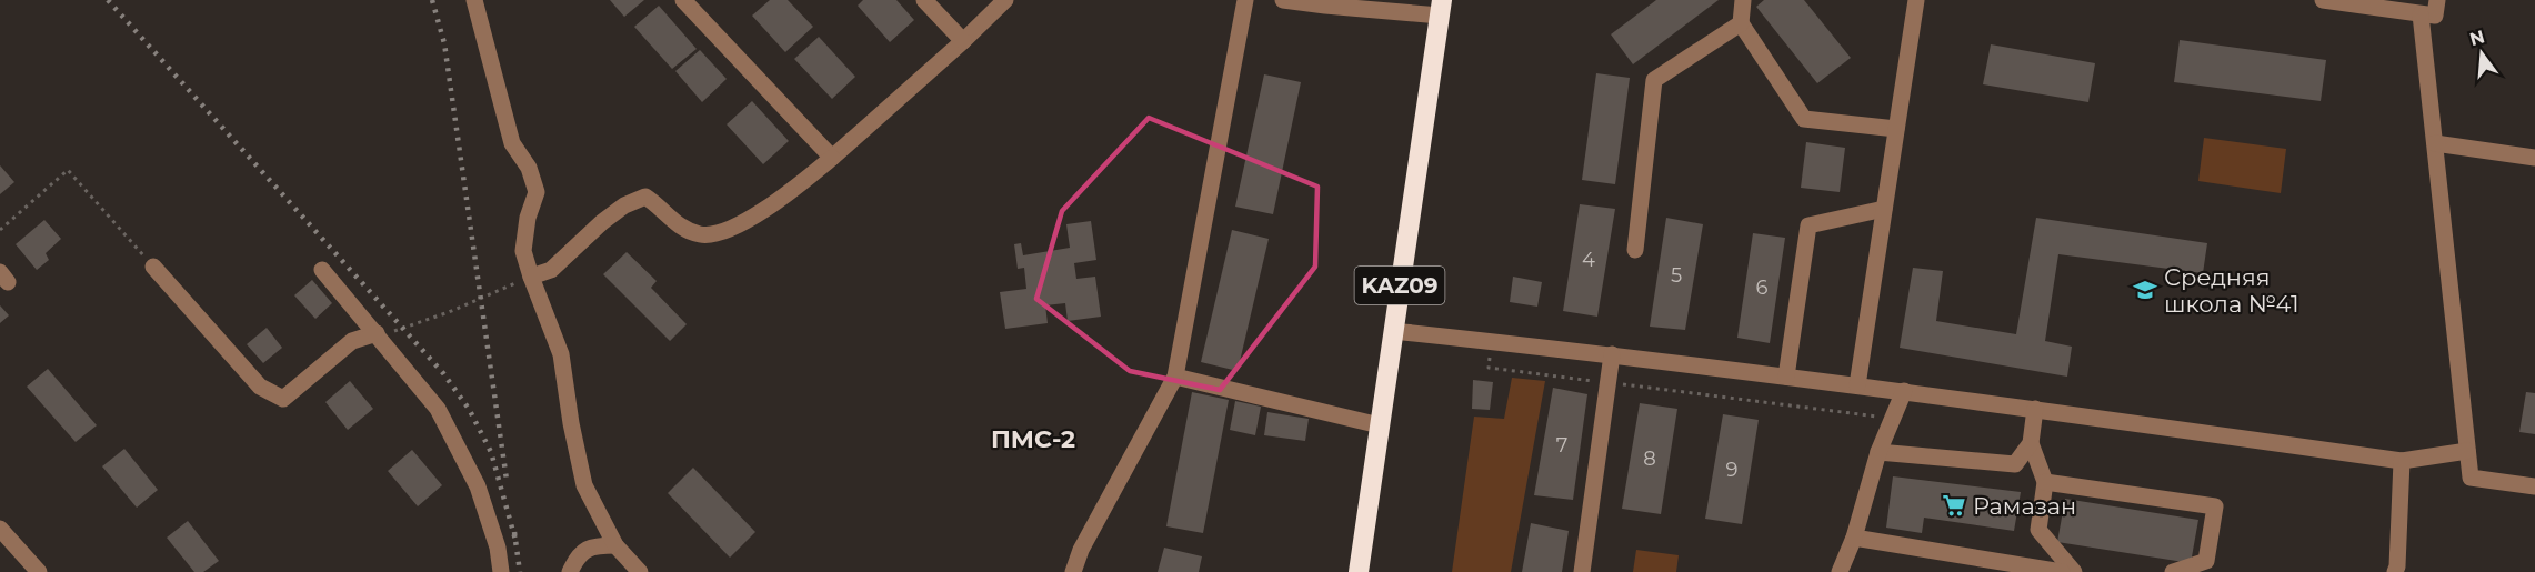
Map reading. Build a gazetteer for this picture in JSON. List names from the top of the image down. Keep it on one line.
{"streets":{"highway":["KAZ09"]},"districts":["ПМС-2"],"places":{"school or university":["Средняя школа №41"],"supermarket":["Рамазан"]},"house_numbers":["4","5","6","7","8","9"],"north":"top"}
